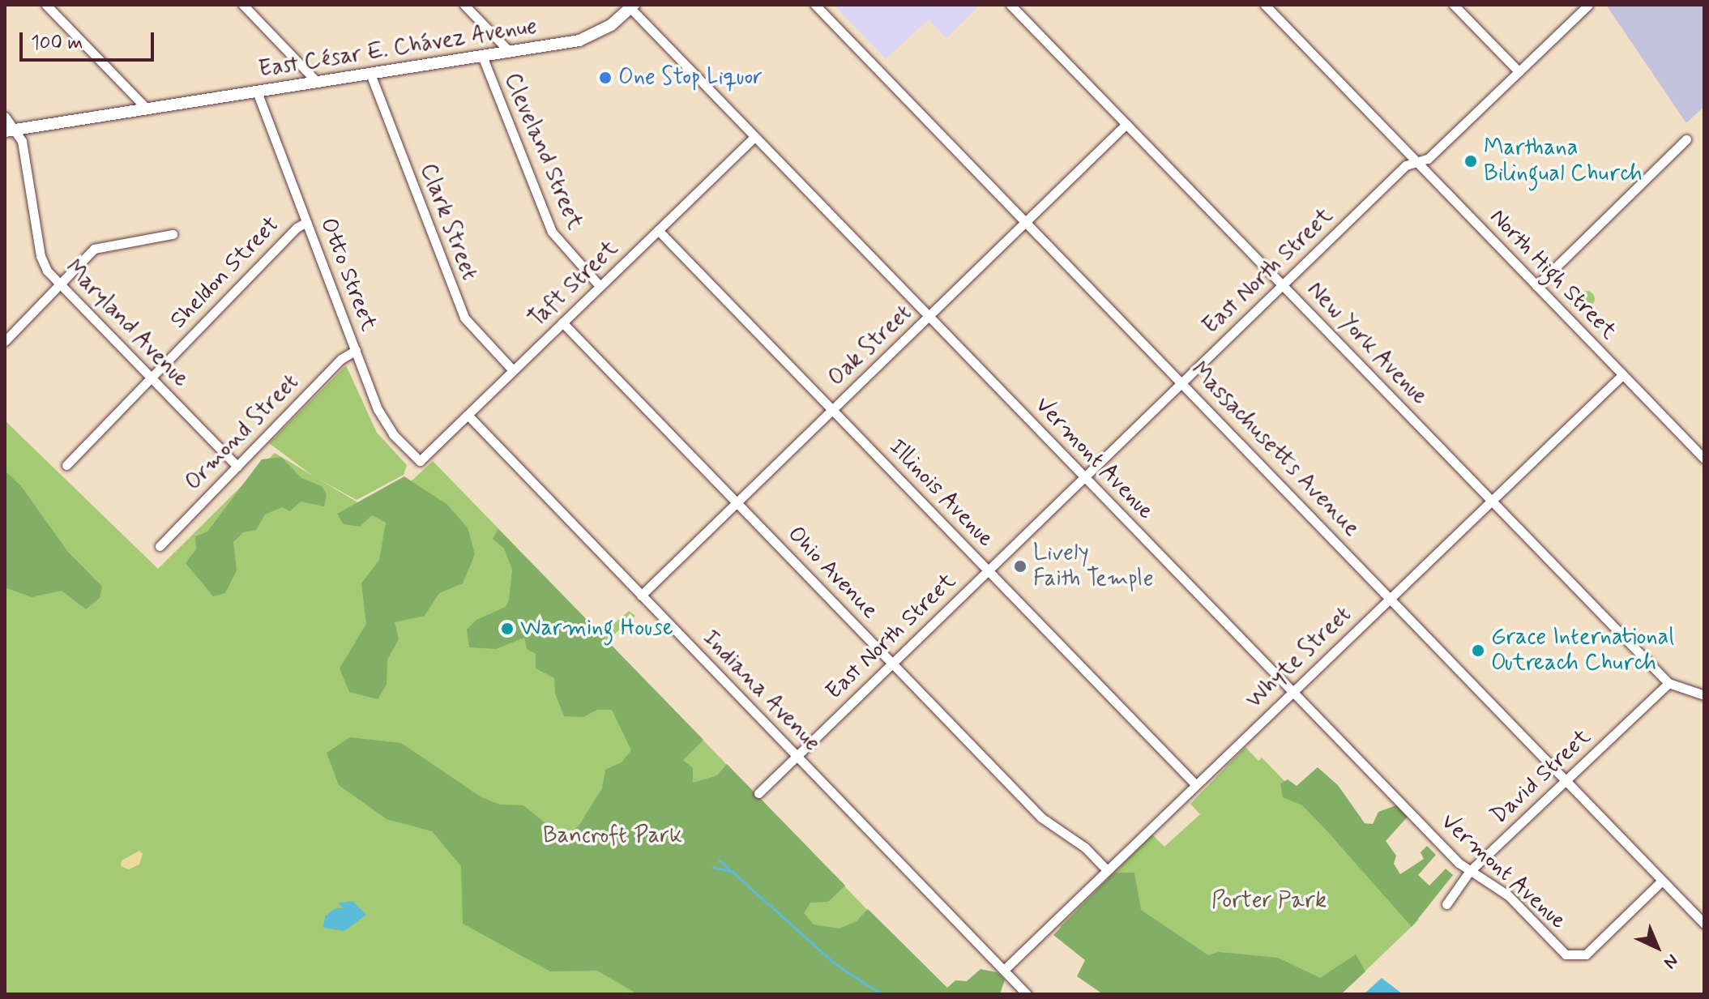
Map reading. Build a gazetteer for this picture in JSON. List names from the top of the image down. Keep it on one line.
{"streets":{"street":["East César E. Chávez Avenue","Cleveland Street","Clark Street","East North Street","Sheldon Street","Otto Street","North High Street","Taft Street","Maryland Avenue","New York Avenue","Oak Street","Ormond Street","Massachusetts Avenue","Vermont Avenue","Illinois Avenue","Ohio Avenue","Whyte Street","Indiana Avenue","David Street"]},"crossings":[["East César E. Chávez Avenue","Cleveland Street"],["East César E. Chávez Avenue","Clark Street"],["East César E. Chávez Avenue","Otto Street"],["East César E. Chávez Avenue","Maryland Avenue"],["East César E. Chávez Avenue","Vermont Avenue"],["Cleveland Street","Taft Street"],["Clark Street","Taft Street"],["East North Street","North High Street"],["East North Street","New York Avenue"],["East North Street","Massachusetts Avenue"],["East North Street","Vermont Avenue"],["East North Street","Illinois Avenue"],["East North Street","Ohio Avenue"],["East North Street","Indiana Avenue"],["Sheldon Street","Otto Street"],["Sheldon Street","Maryland Avenue"],["Otto Street","Taft Street"],["Otto Street","Ormond Street"],["North High Street","Whyte Street"],["Taft Street","Vermont Avenue"],["Taft Street","Illinois Avenue"],["Taft Street","Ohio Avenue"],["Taft Street","Indiana Avenue"],["Maryland Avenue","Ormond Street"],["New York Avenue","Oak Street"],["New York Avenue","Whyte Street"],["New York Avenue","David Street"],["Oak Street","Massachusetts Avenue"],["Oak Street","Vermont Avenue"],["Oak Street","Illinois Avenue"],["Oak Street","Ohio Avenue"],["Oak Street","Indiana Avenue"],["Massachusetts Avenue","Vermont Avenue"],["Massachusetts Avenue","Whyte Street"],["Massachusetts Avenue","David Street"],["Vermont Avenue","Whyte Street"],["Vermont Avenue","David Street"],["Illinois Avenue","Whyte Street"],["Ohio Avenue","Whyte Street"],["Whyte Street","Indiana Avenue"]],"parks":["Bancroft Park","Porter Park"],"places":["One Stop Liquor","Marthana Bilingual Church","Lively Faith Temple","Warming House","Grace International Outreach Church"],"scale_bar":"100 m","north":"bottom right"}
